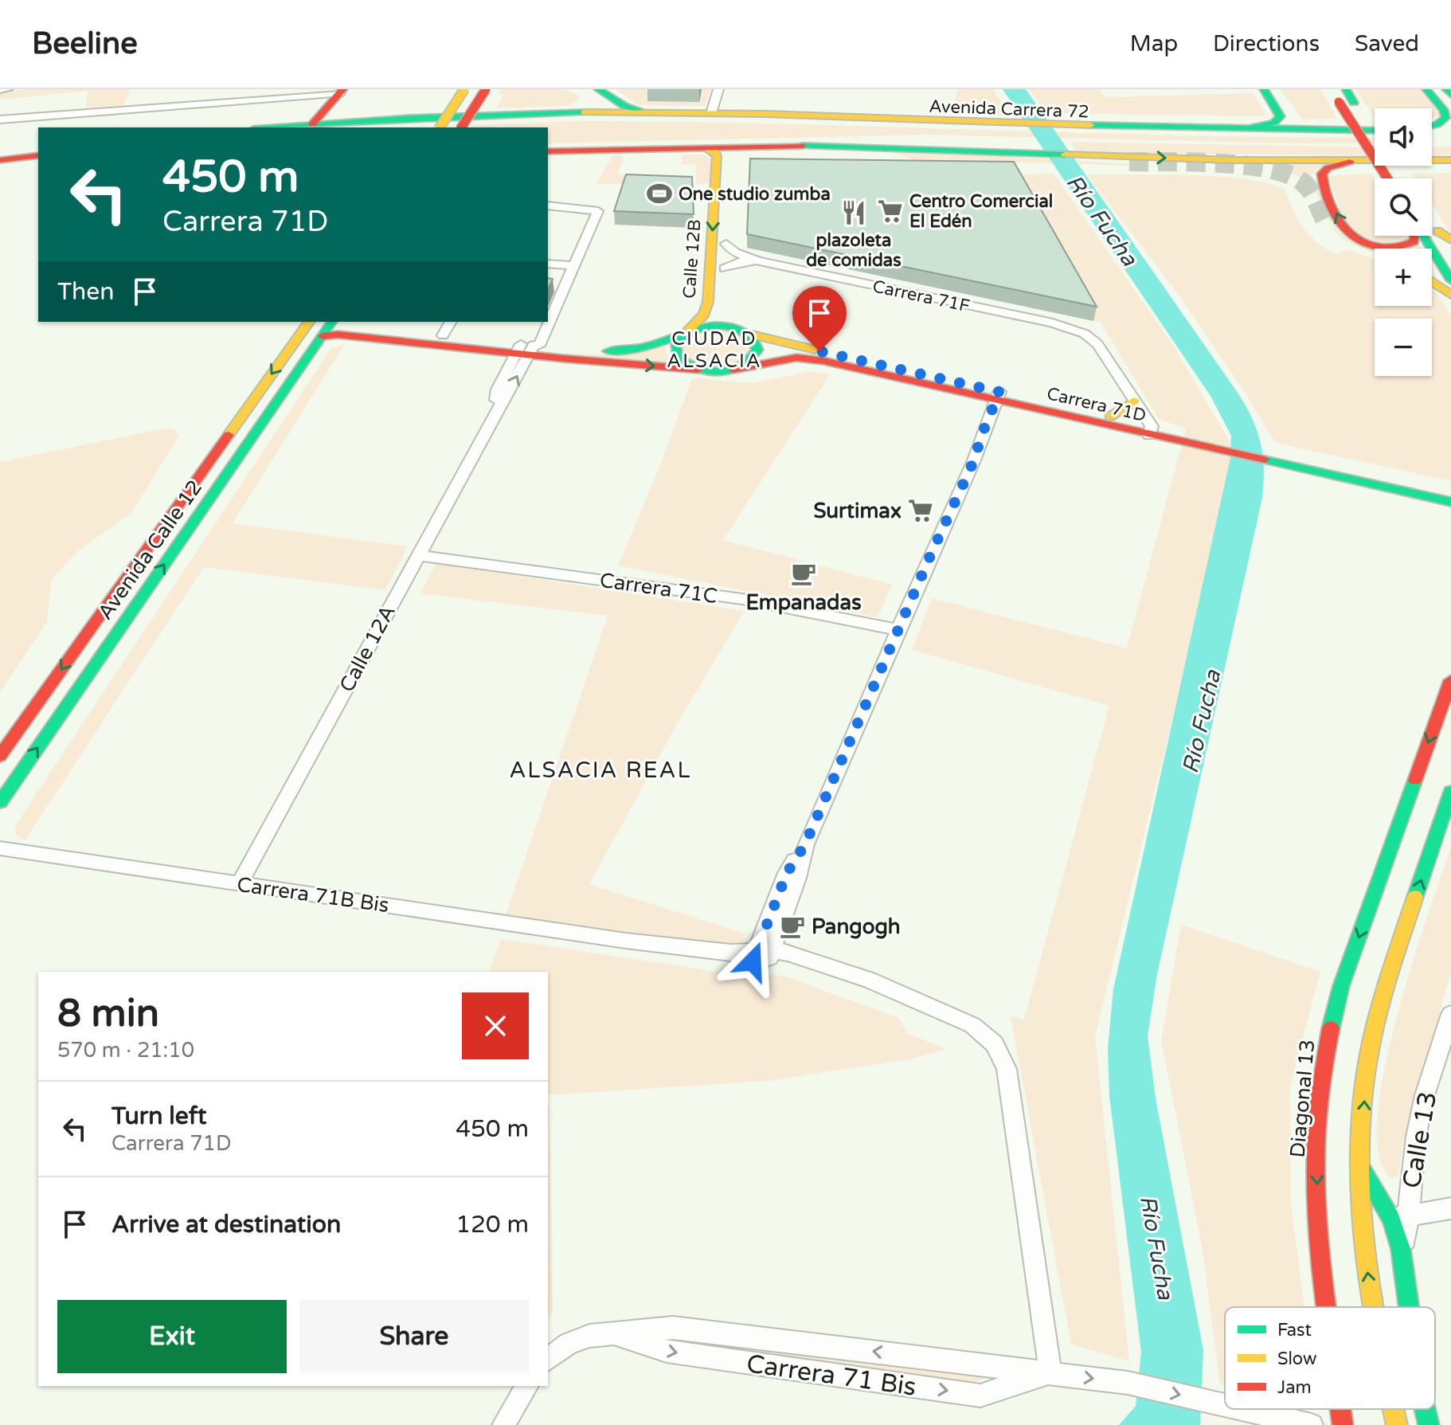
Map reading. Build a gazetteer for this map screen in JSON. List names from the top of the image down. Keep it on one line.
{"streets":{"main road":["Avenida Carrera 72","Calle 12B","Carrera 71D","Avenida Calle 12","Diagonal 13"],"street":["Carrera 71F","Carrera 71C","Calle 12A","Carrera 71B Bis","Calle 13","Carrera 71 Bis"]},"crossings":[["Avenida Carrera 72","Calle 12B"],["Calle 12B","Carrera 71F"],["Calle 12B","Carrera 71D"],["Carrera 71C","Calle 12A"],["Calle 12A","Carrera 71B Bis"],["Carrera 71B Bis","Carrera 71 Bis"]],"districts":["CIUDAD ALSACIA","ALSACIA REAL"],"water":["Río Fucha"],"places":{"sports":["One studio zumba"],"supermarket":["Centro Comercial El Edén","Surtimax"],"restaurant":["plazoleta de comidas"],"cafe":["Empanadas","Pangogh"]},"legend":["Fast","Slow","Jam"],"page":{"header":"Beeline","nav":["Map","Directions","Saved"],"map_buttons":["+","−"],"turn":["450 m","Carrera 71D"],"then":"Then","heading":["8 min","570 m · 21:10"],"list":[{"name":"Turn left","note":"Carrera 71D","value":"450 m"},{"name":"Arrive at destination","value":"120 m"}],"buttons":["Exit","Share"]}}
